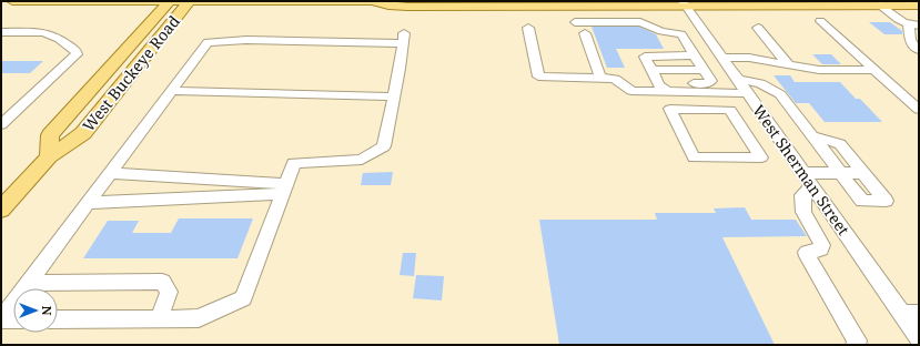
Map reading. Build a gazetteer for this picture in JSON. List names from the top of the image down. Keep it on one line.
{"streets":{"main road":["West Buckeye Road"],"street":["West Sherman Street"]},"north":"right"}
